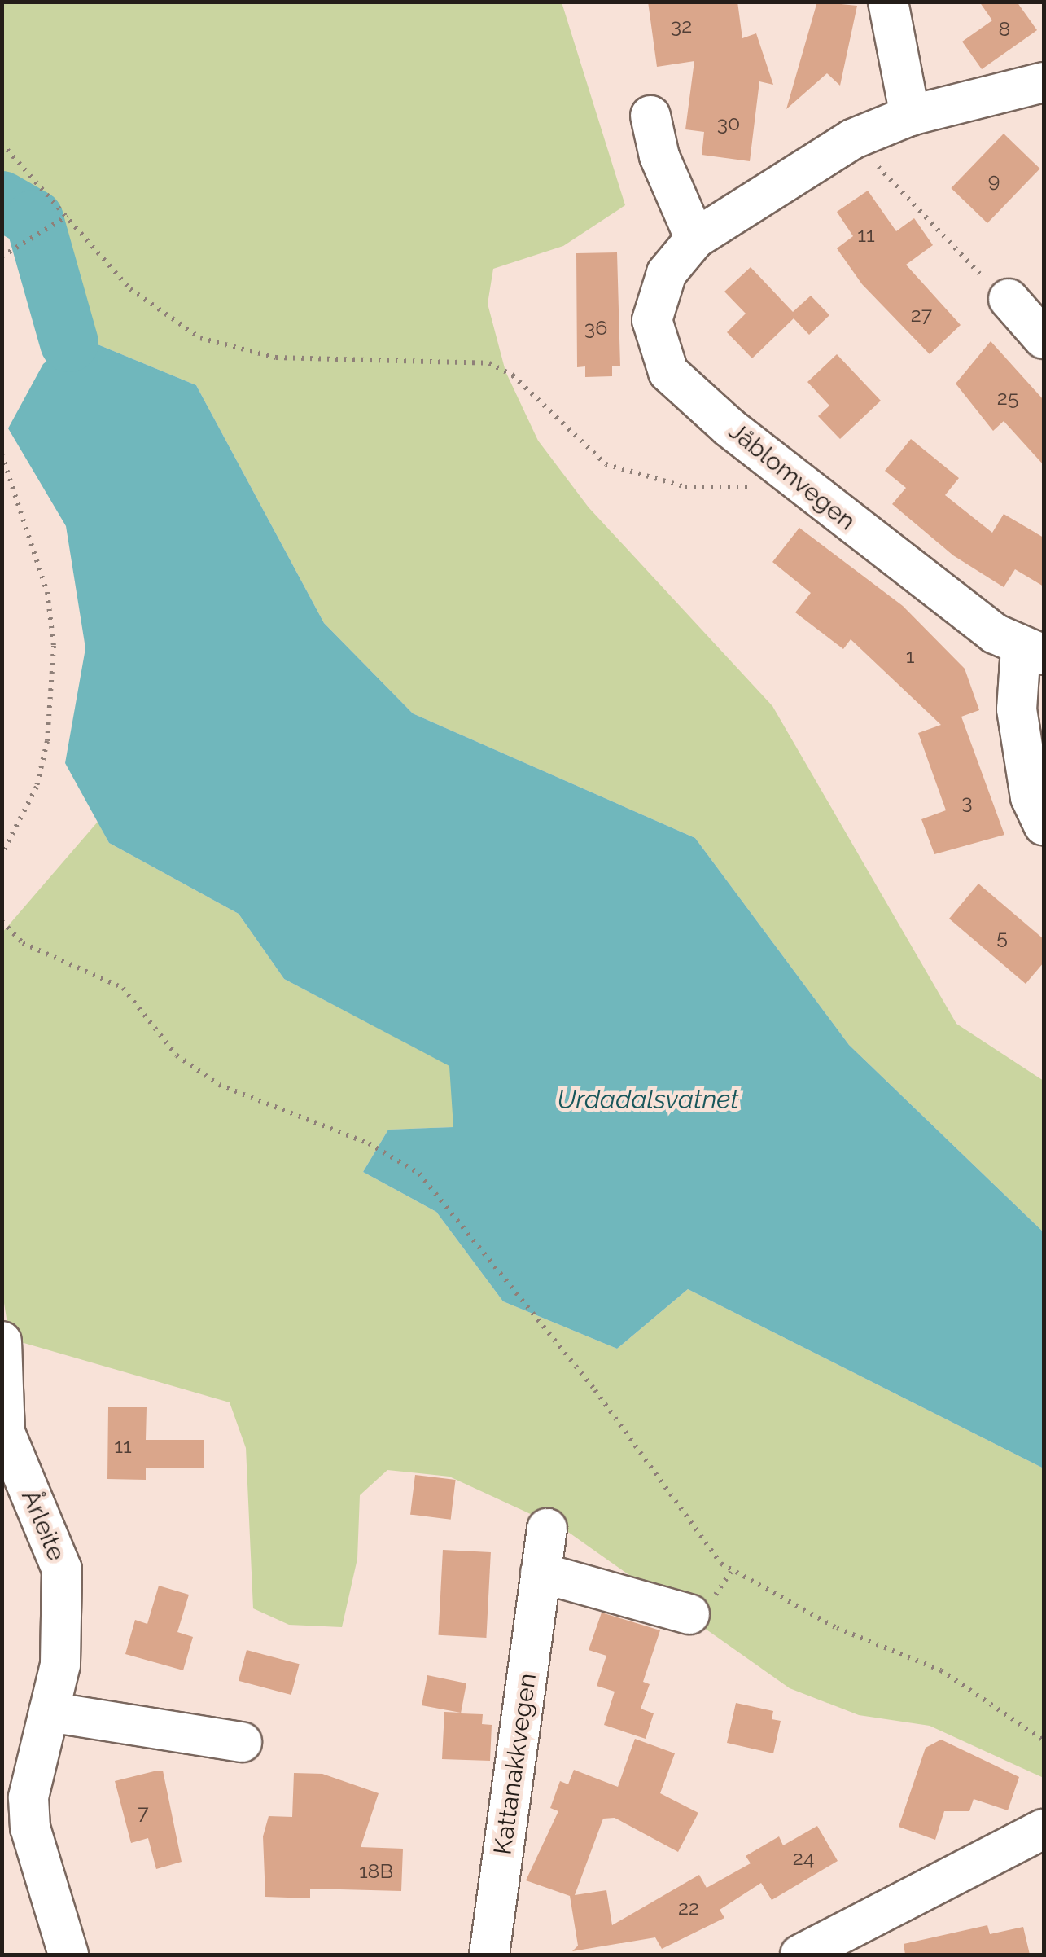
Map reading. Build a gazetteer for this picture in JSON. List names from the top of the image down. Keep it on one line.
{"streets":{"street":["Jåblomvegen","Årleite","Kattanakkvegen"]},"water":["Urdadalsvatnet"],"house_numbers":["32","8","30","9","11","27","36","25","1","3","5","11","7","24","18B","22"]}
